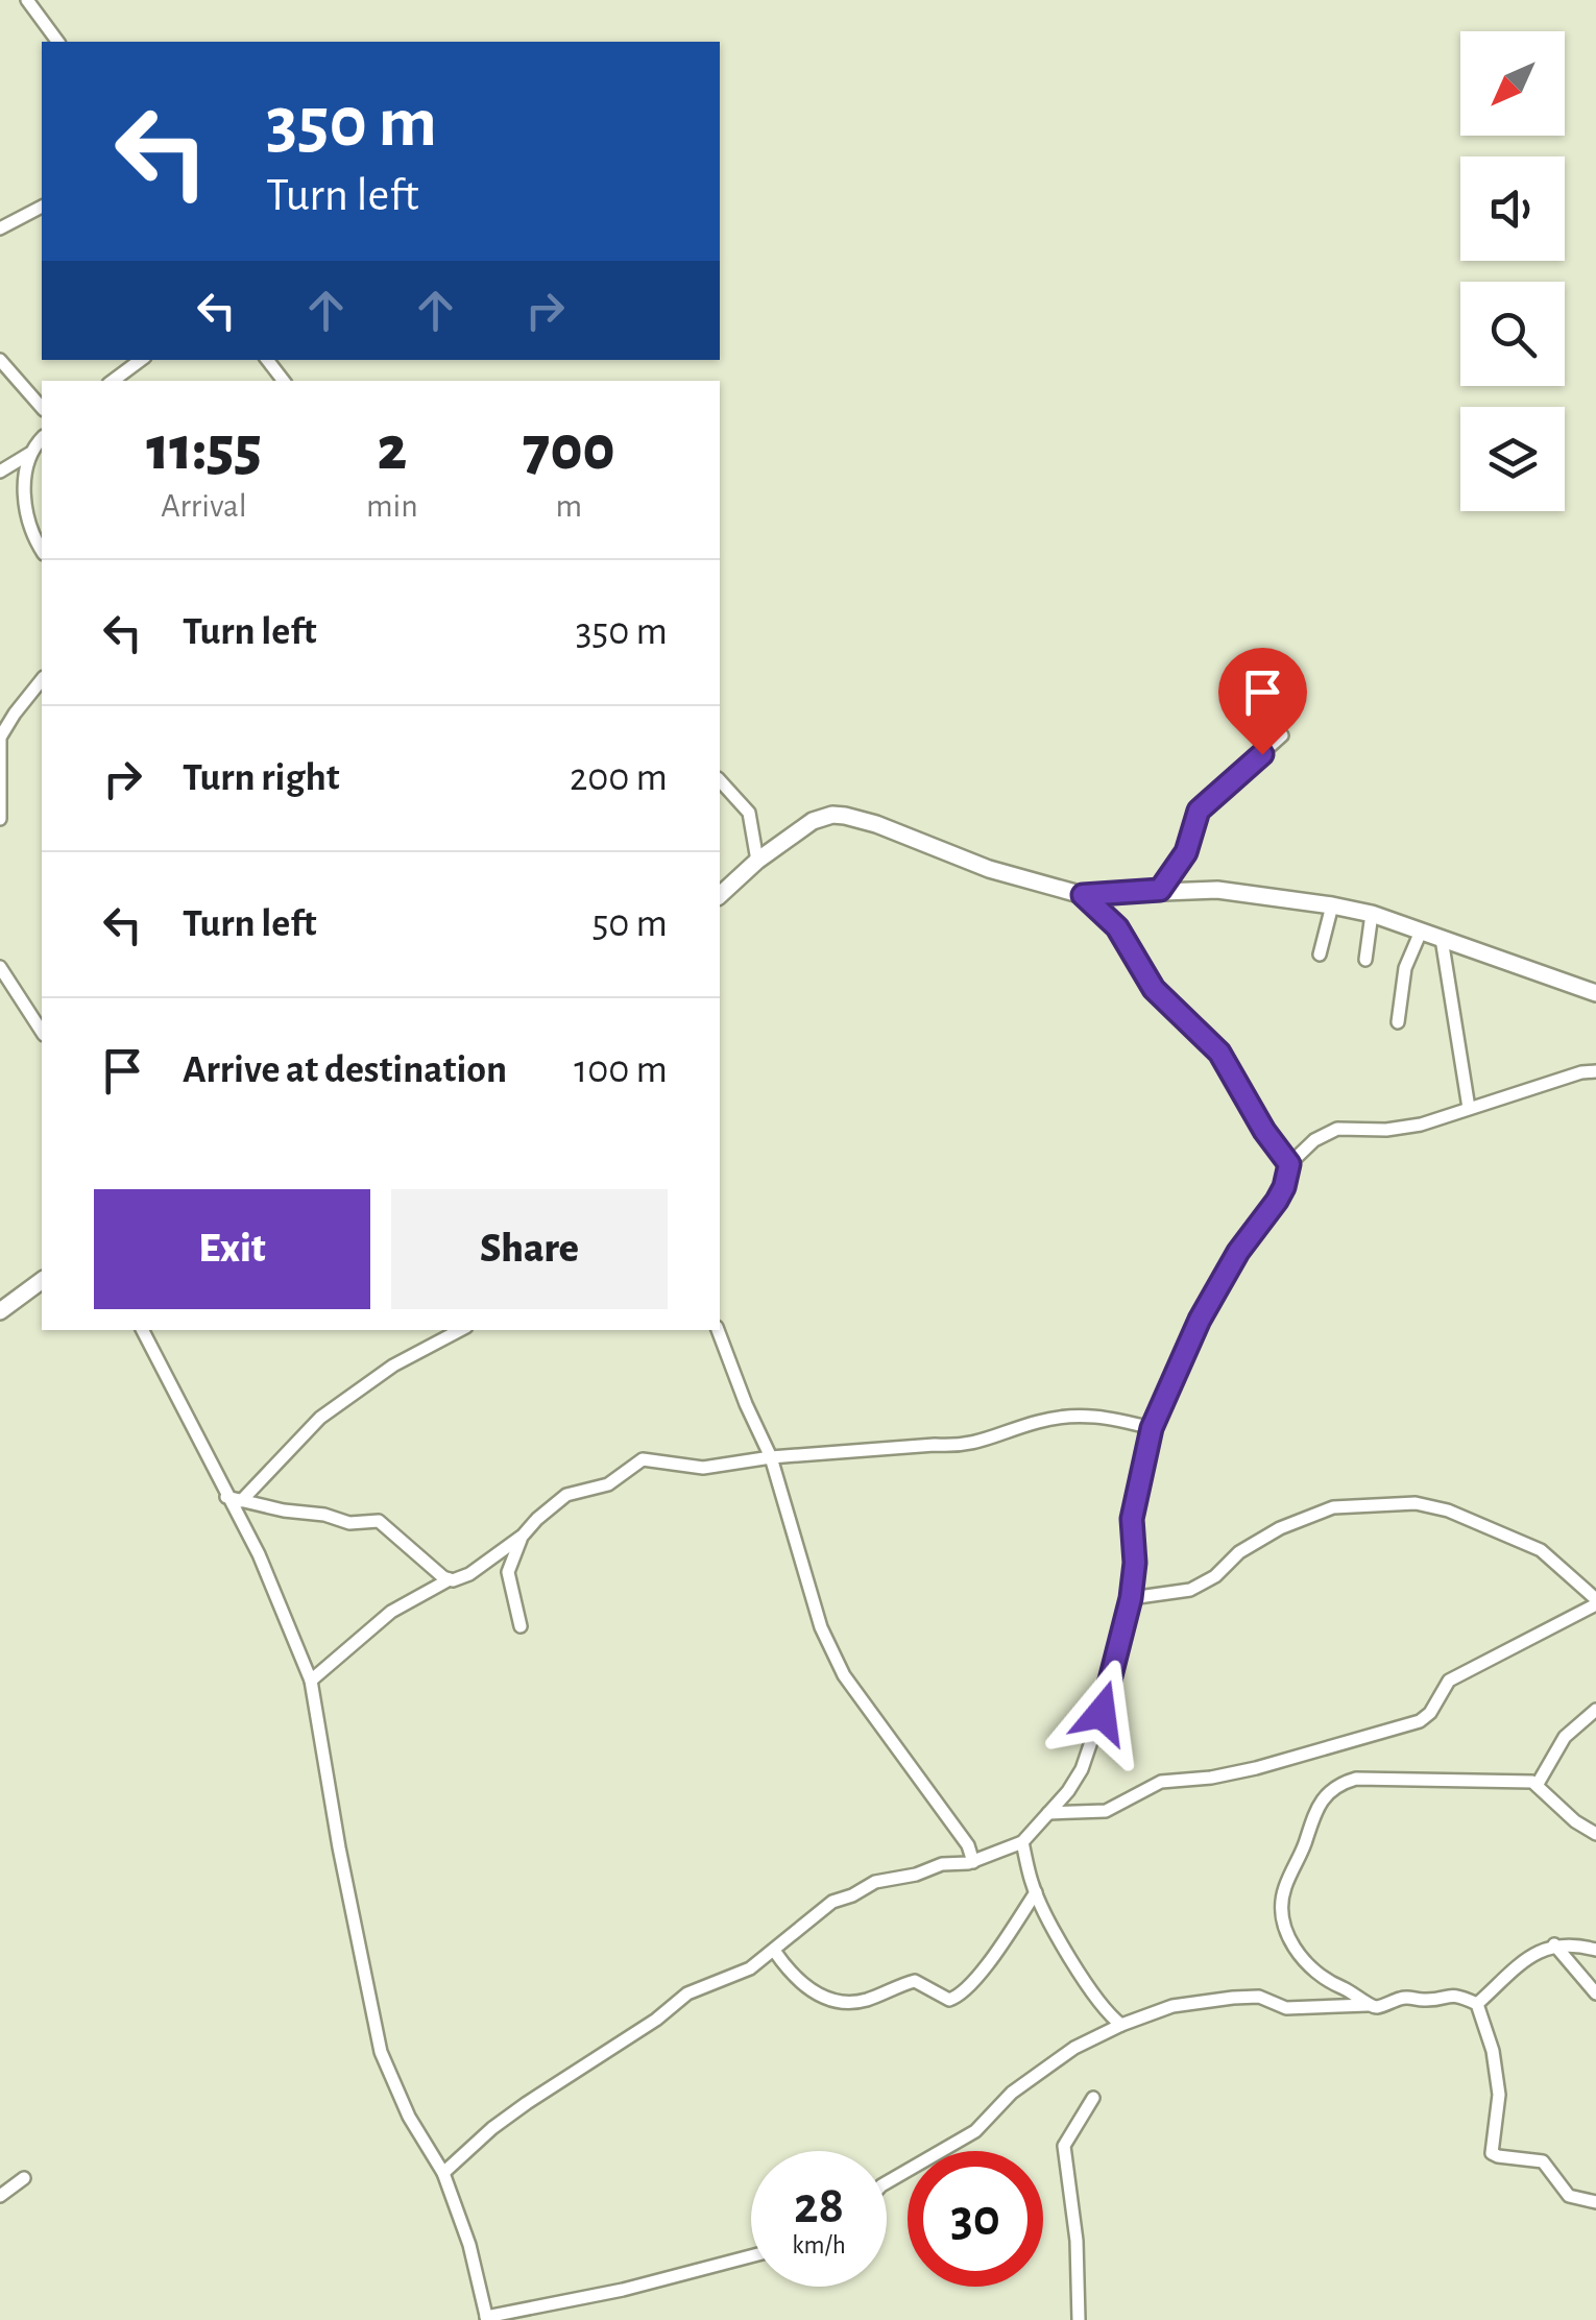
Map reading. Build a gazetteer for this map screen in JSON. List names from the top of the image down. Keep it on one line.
{"north":"bottom left","page":{"turn":["350 m","Turn left"],"eta":["11:55","Arrival","2","min","700","m"],"list":[{"name":"Turn left","value":"350 m"},{"name":"Turn right","value":"200 m"},{"name":"Turn left","value":"50 m"},{"name":"Arrive at destination","value":"100 m"}],"buttons":["Exit","Share"],"speed":"28 km/h","limit":"30"}}
